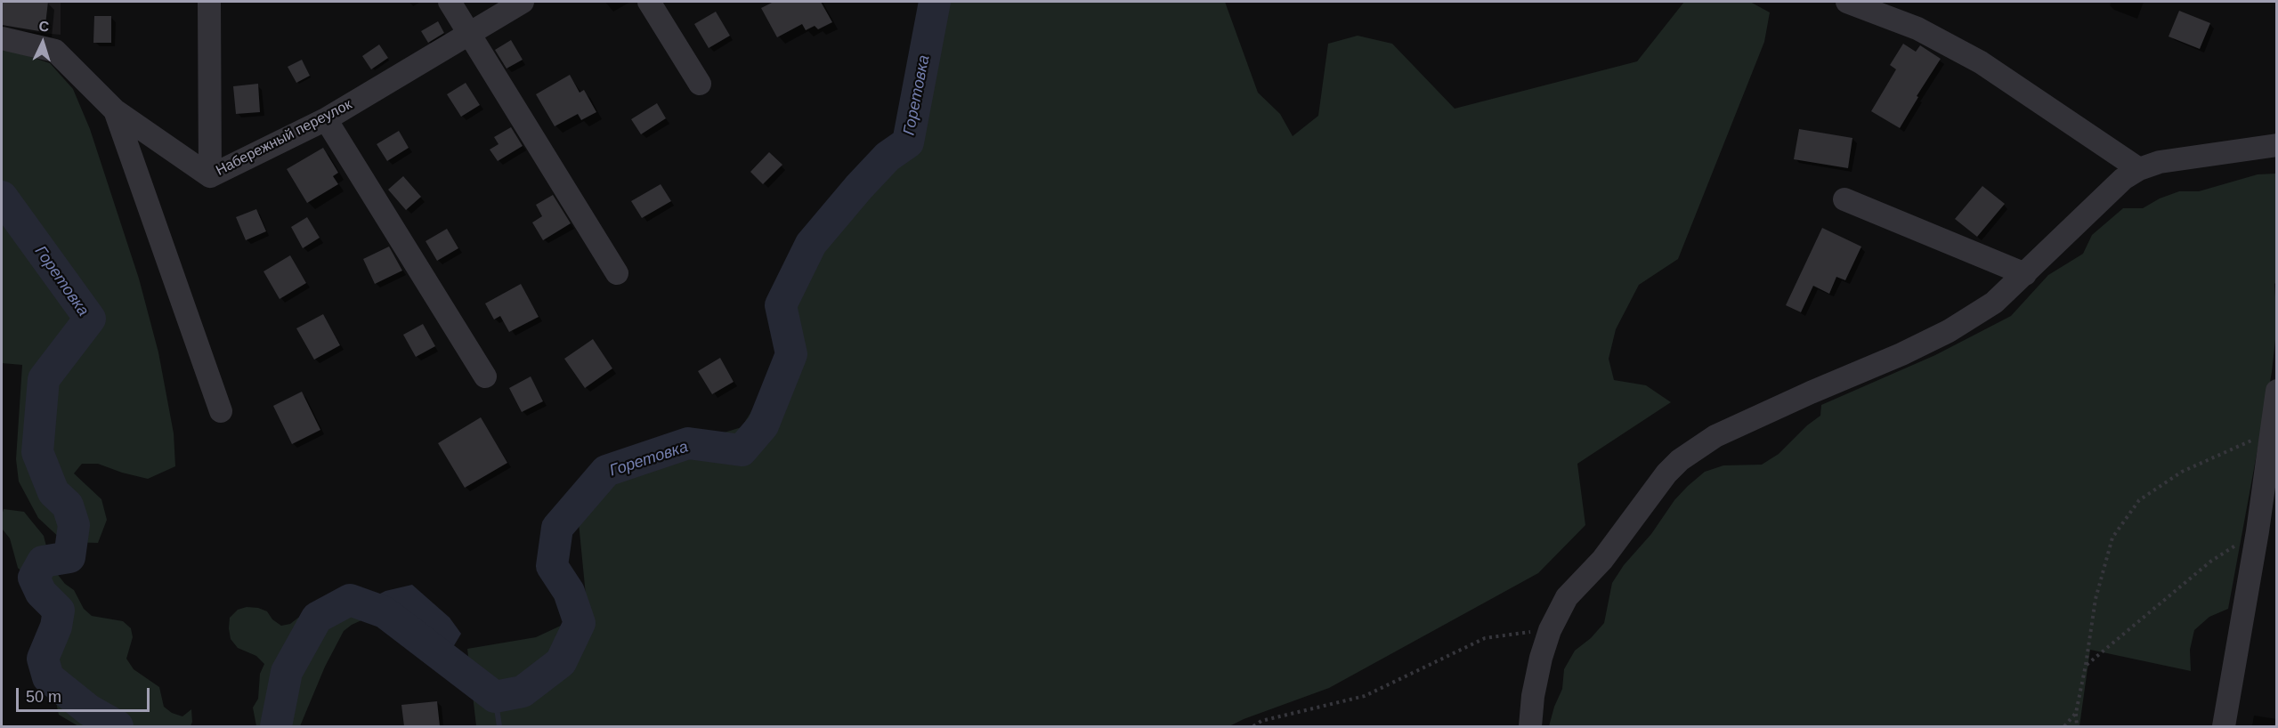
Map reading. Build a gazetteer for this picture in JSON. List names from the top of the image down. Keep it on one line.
{"streets":{"street":["Набережный переулок"]},"water":["Горетовка"],"scale_bar":"50 m","north":"top"}
